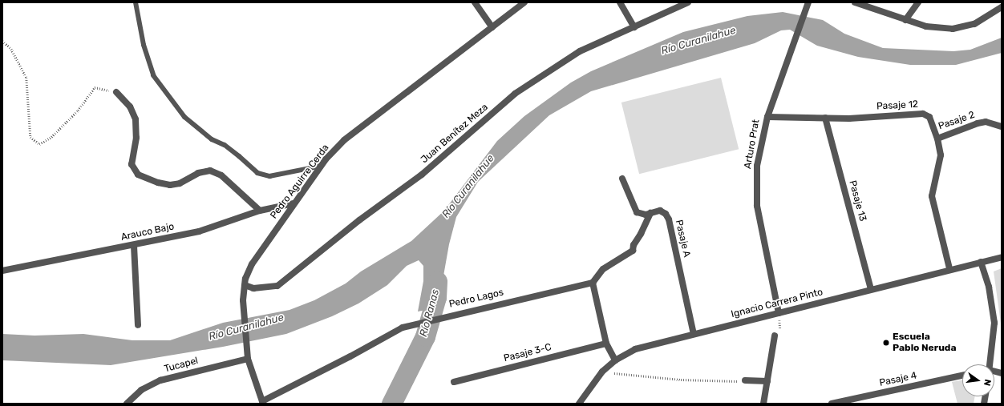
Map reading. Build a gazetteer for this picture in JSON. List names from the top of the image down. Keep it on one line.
{"streets":{"street":["Pasaje 12","Pasaje 2","Juan Benítez Meza","Arturo Prat","Pedro Aguirre Cerda","Pasaje 13","Arauco Bajo","Pasaje A","Pedro Lagos","Ignacio Carrera Pinto","Pasaje 3-C","Tucapel","Pasaje 4"]},"crossings":[["Pasaje 12","Pasaje 2"],["Pasaje 12","Arturo Prat"],["Pasaje 12","Pasaje 13"],["Pasaje 12","Ignacio Carrera Pinto"],["Juan Benítez Meza","Pedro Aguirre Cerda"],["Arturo Prat","Ignacio Carrera Pinto"],["Pedro Aguirre Cerda","Arauco Bajo"],["Pedro Aguirre Cerda","Pedro Lagos"],["Pedro Aguirre Cerda","Tucapel"],["Pasaje 13","Ignacio Carrera Pinto"],["Pasaje A","Ignacio Carrera Pinto"]],"water":["Río Curanilahue","Río Ranas"],"places":["Escuela Pablo Neruda"],"north":"right"}
